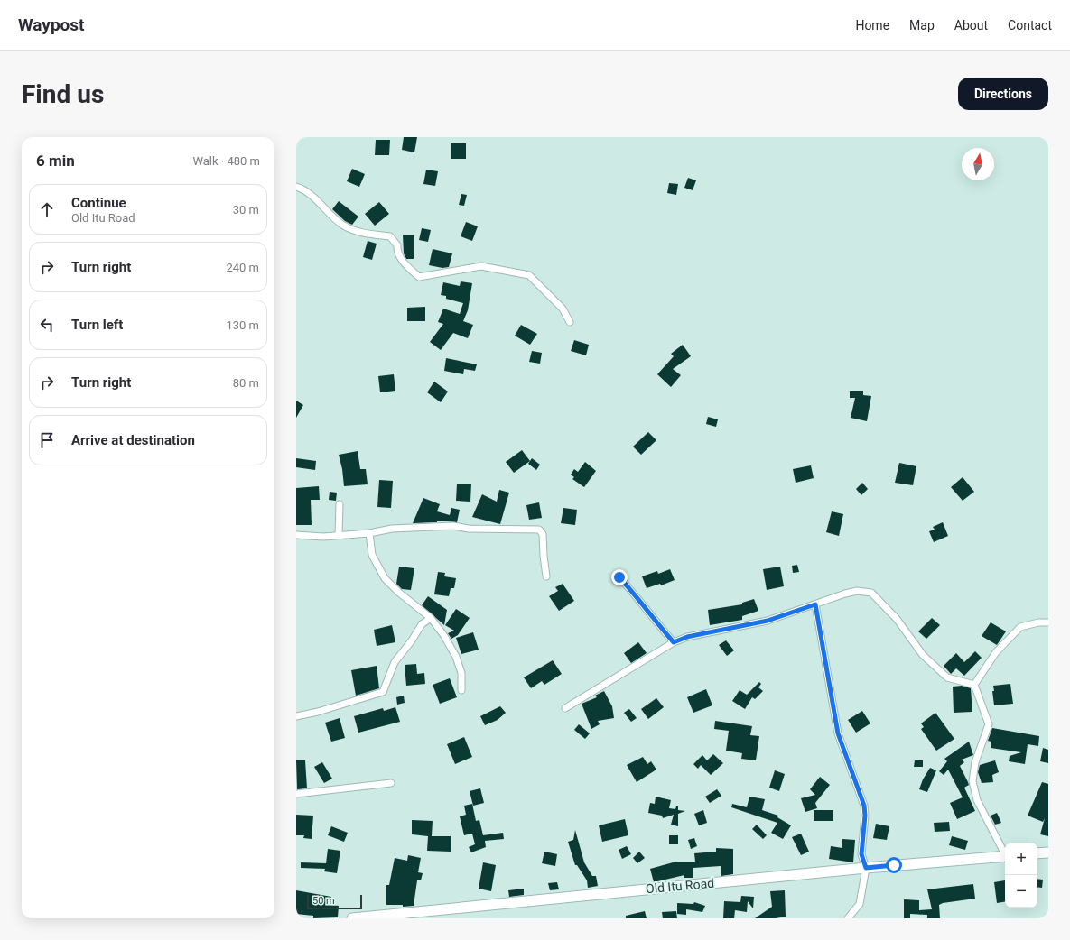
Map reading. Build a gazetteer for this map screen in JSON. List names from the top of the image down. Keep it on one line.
{"streets":{"street":["Old Itu Road"]},"scale_bar":"50 m","north":"top","page":{"header":"Waypost","nav":["Home","Map","About","Contact"],"buttons":"Directions","title":"Find us","heading":["6 min","Walk · 480 m"],"list":[["Continue","Old Itu Road","30 m"],["Turn right","240 m"],["Turn left","130 m"],["Turn right","80 m"],"Arrive at destination"],"map_buttons":["+","−"],"scale":"50 m"}}
